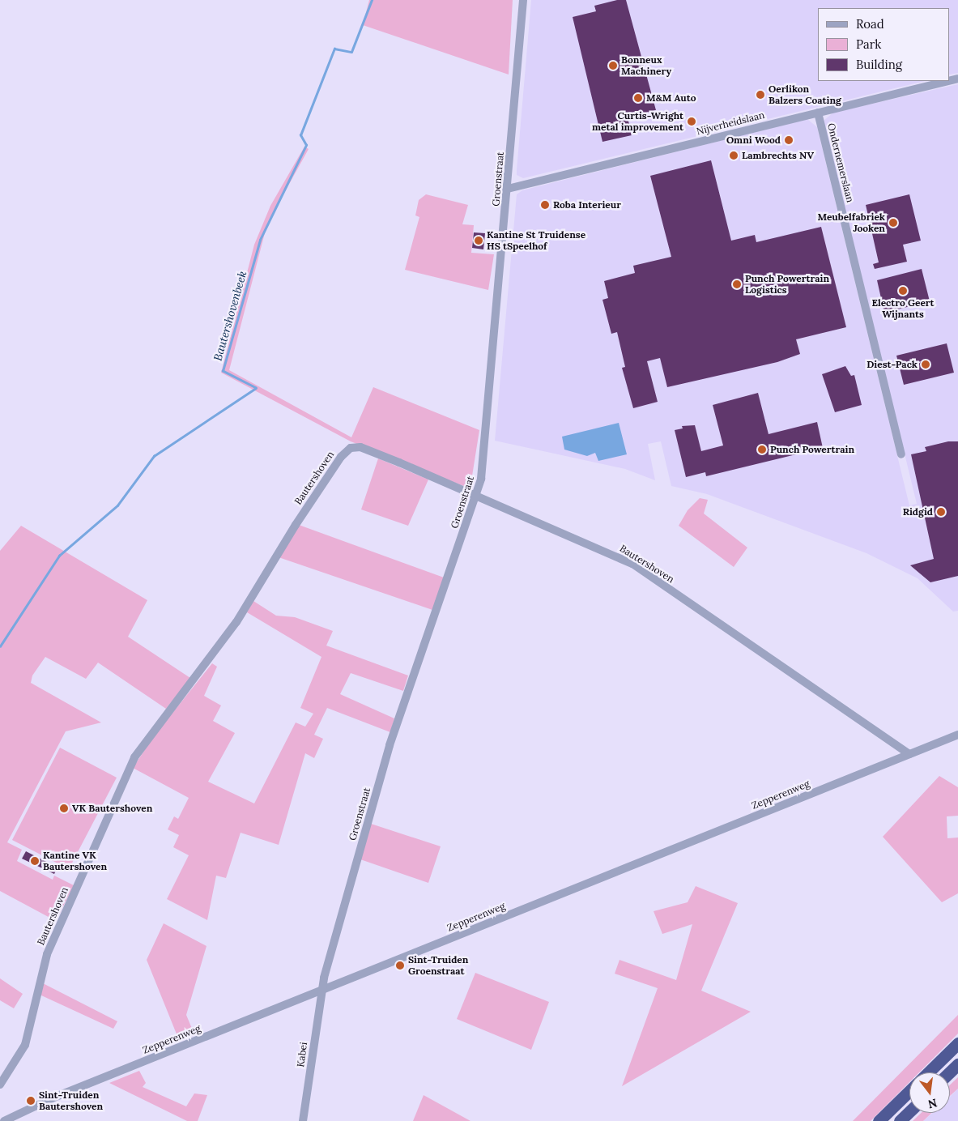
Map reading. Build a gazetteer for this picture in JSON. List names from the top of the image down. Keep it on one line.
{"streets":{"street":["Nijverheidslaan","Ondernemerslaan","Groenstraat","Bautershoven","Zepperenweg","Kabei"]},"crossings":[["Nijverheidslaan","Ondernemerslaan"],["Nijverheidslaan","Groenstraat"],["Groenstraat","Bautershoven"],["Groenstraat","Zepperenweg"],["Groenstraat","Kabei"],["Bautershoven","Zepperenweg"],["Zepperenweg","Kabei"]],"water":["Bautershovenbeek"],"places":["Bonneux Machinery","Oerlikon Balzers Coating","M&M Auto","Curtis-Wright metal improvement","Omni Wood","Lambrechts NV","Roba Interieur","Meubelfabriek Jooken","Kantine St Truidense HS tSpeelhof","Punch Powertrain Logistics","Electro Geert Wijnants","Diest-Pack","Punch Powertrain","Ridgid","VK Bautershoven","Kantine VK Bautershoven","Sint-Truiden Groenstraat","Sint-Truiden Bautershoven"],"legend":["Road","Park","Building"],"north":"bottom"}
